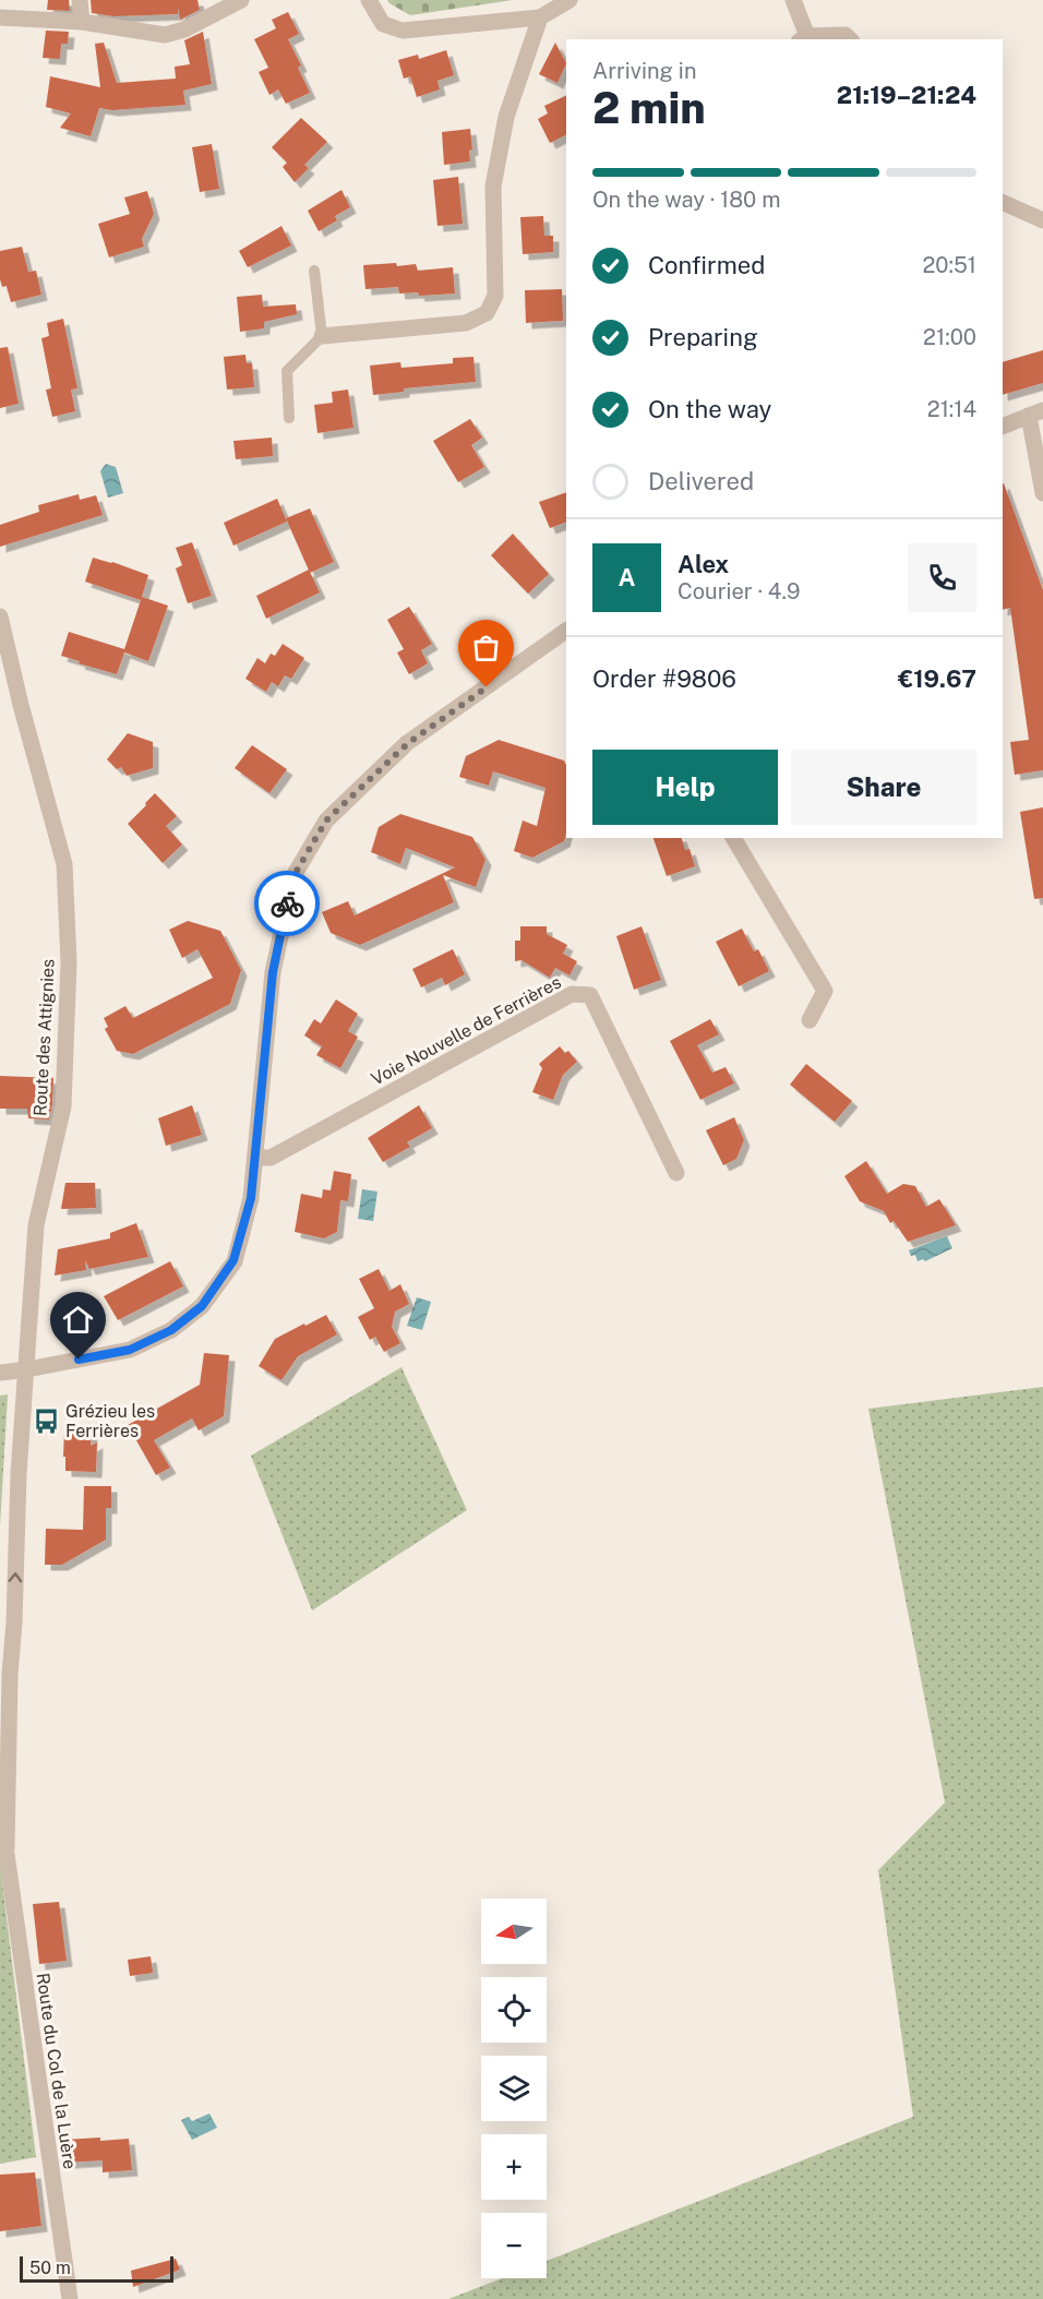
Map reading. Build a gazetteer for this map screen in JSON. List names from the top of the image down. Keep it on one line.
{"streets":{"street":["Voie Nouvelle de Ferrières","Route des Attignies","Route du Col de la Luère"]},"crossings":[["Route des Attignies","Route du Col de la Luère"]],"places":{"bus stop":["Grézieu les Ferrières"]},"scale_bar":"50 m","north":"left","page":{"heading":["2 min","Arriving in","21:19–21:24"],"panel":["Alex","Courier · 4.9","Order #9806","€19.67"],"bar":"On the way · 180 m","list":[["Confirmed","20:51"],["Preparing","21:00"],["On the way","21:14"],"Delivered"],"round":"A","buttons":["Help","Share"],"map_buttons":["+","−"],"scale":"50 m"}}
